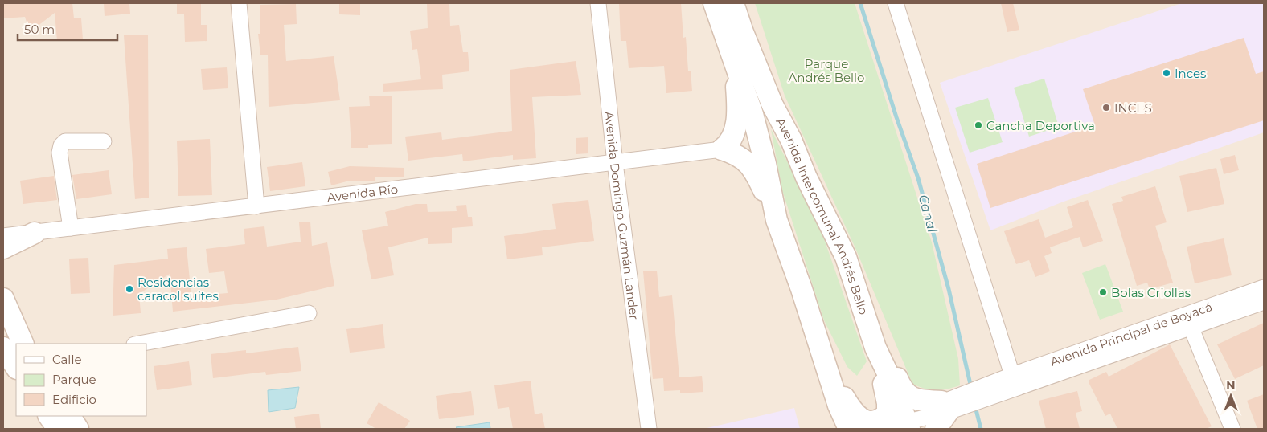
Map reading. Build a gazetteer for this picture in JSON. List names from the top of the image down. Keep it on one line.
{"streets":{"main road":["Avenida Intercomunal Andrés Bello"],"street":["Avenida Río","Avenida Domingo Guzmán Lander","Avenida Principal de Boyacá"]},"crossings":[["Avenida Río","Avenida Domingo Guzmán Lander"]],"water":["Canal"],"parks":["Parque Andrés Bello"],"places":["Inces","INCES","Cancha Deportiva","Residencias caracol suites","Bolas Criollas"],"legend":["Calle","Parque","Edificio"],"scale_bar":"50 m","north":"top"}
